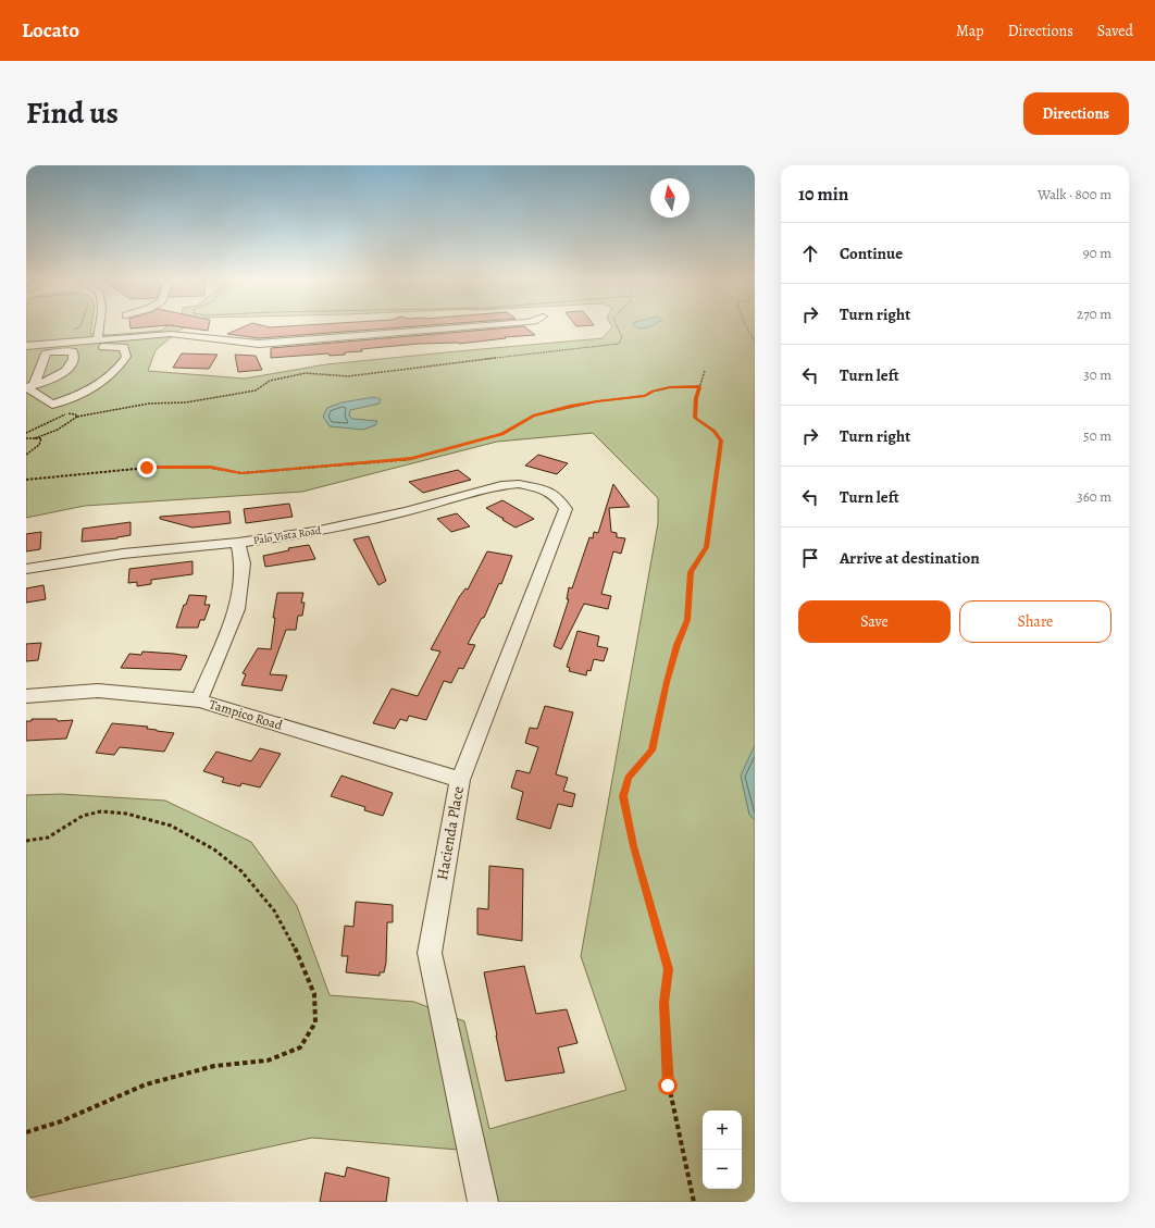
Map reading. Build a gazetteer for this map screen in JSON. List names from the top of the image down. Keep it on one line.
{"streets":{"street":["Palo Vista Road","Tampico Road","Hacienda Place"]},"crossings":[["Palo Vista Road","Hacienda Place"],["Tampico Road","Hacienda Place"]],"north":"top","page":{"header":"Locato","nav":["Map","Directions","Saved"],"title":"Find us","buttons":["Directions",["Save","Share"]],"heading":["10 min","Walk · 800 m"],"list":[["Continue","90 m"],["Turn right","270 m"],["Turn left","30 m"],["Turn right","50 m"],["Turn left","360 m"],"Arrive at destination"],"map_buttons":["+","−"]}}
